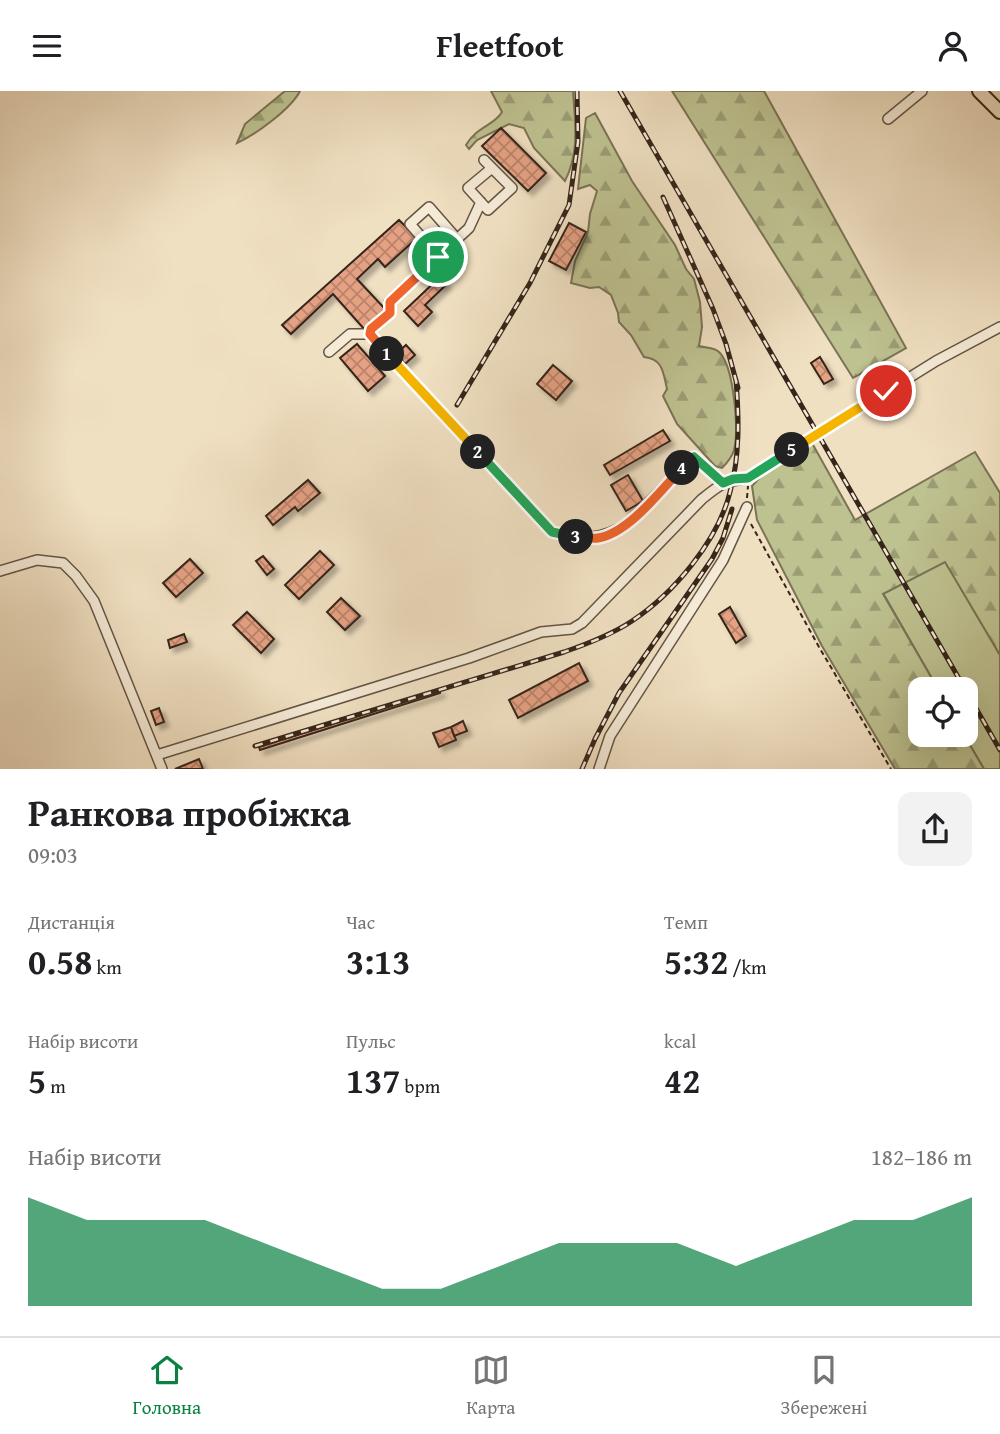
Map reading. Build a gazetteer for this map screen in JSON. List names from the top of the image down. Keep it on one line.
{"page":{"header":"Fleetfoot","pins":["1","5","2","4","3"],"heading":["Ранкова пробіжка","09:03"],"stats":[["Дистанція","0.58 km"],["Час","3:13"],["Темп","5:32 /km"],["Набір висоти","5 m"],["Пульс","137 bpm"],["kcal","42"]],"chart":["Набір висоти","182–186 m"],"tabs":["Головна","Карта","Збережені"]}}
